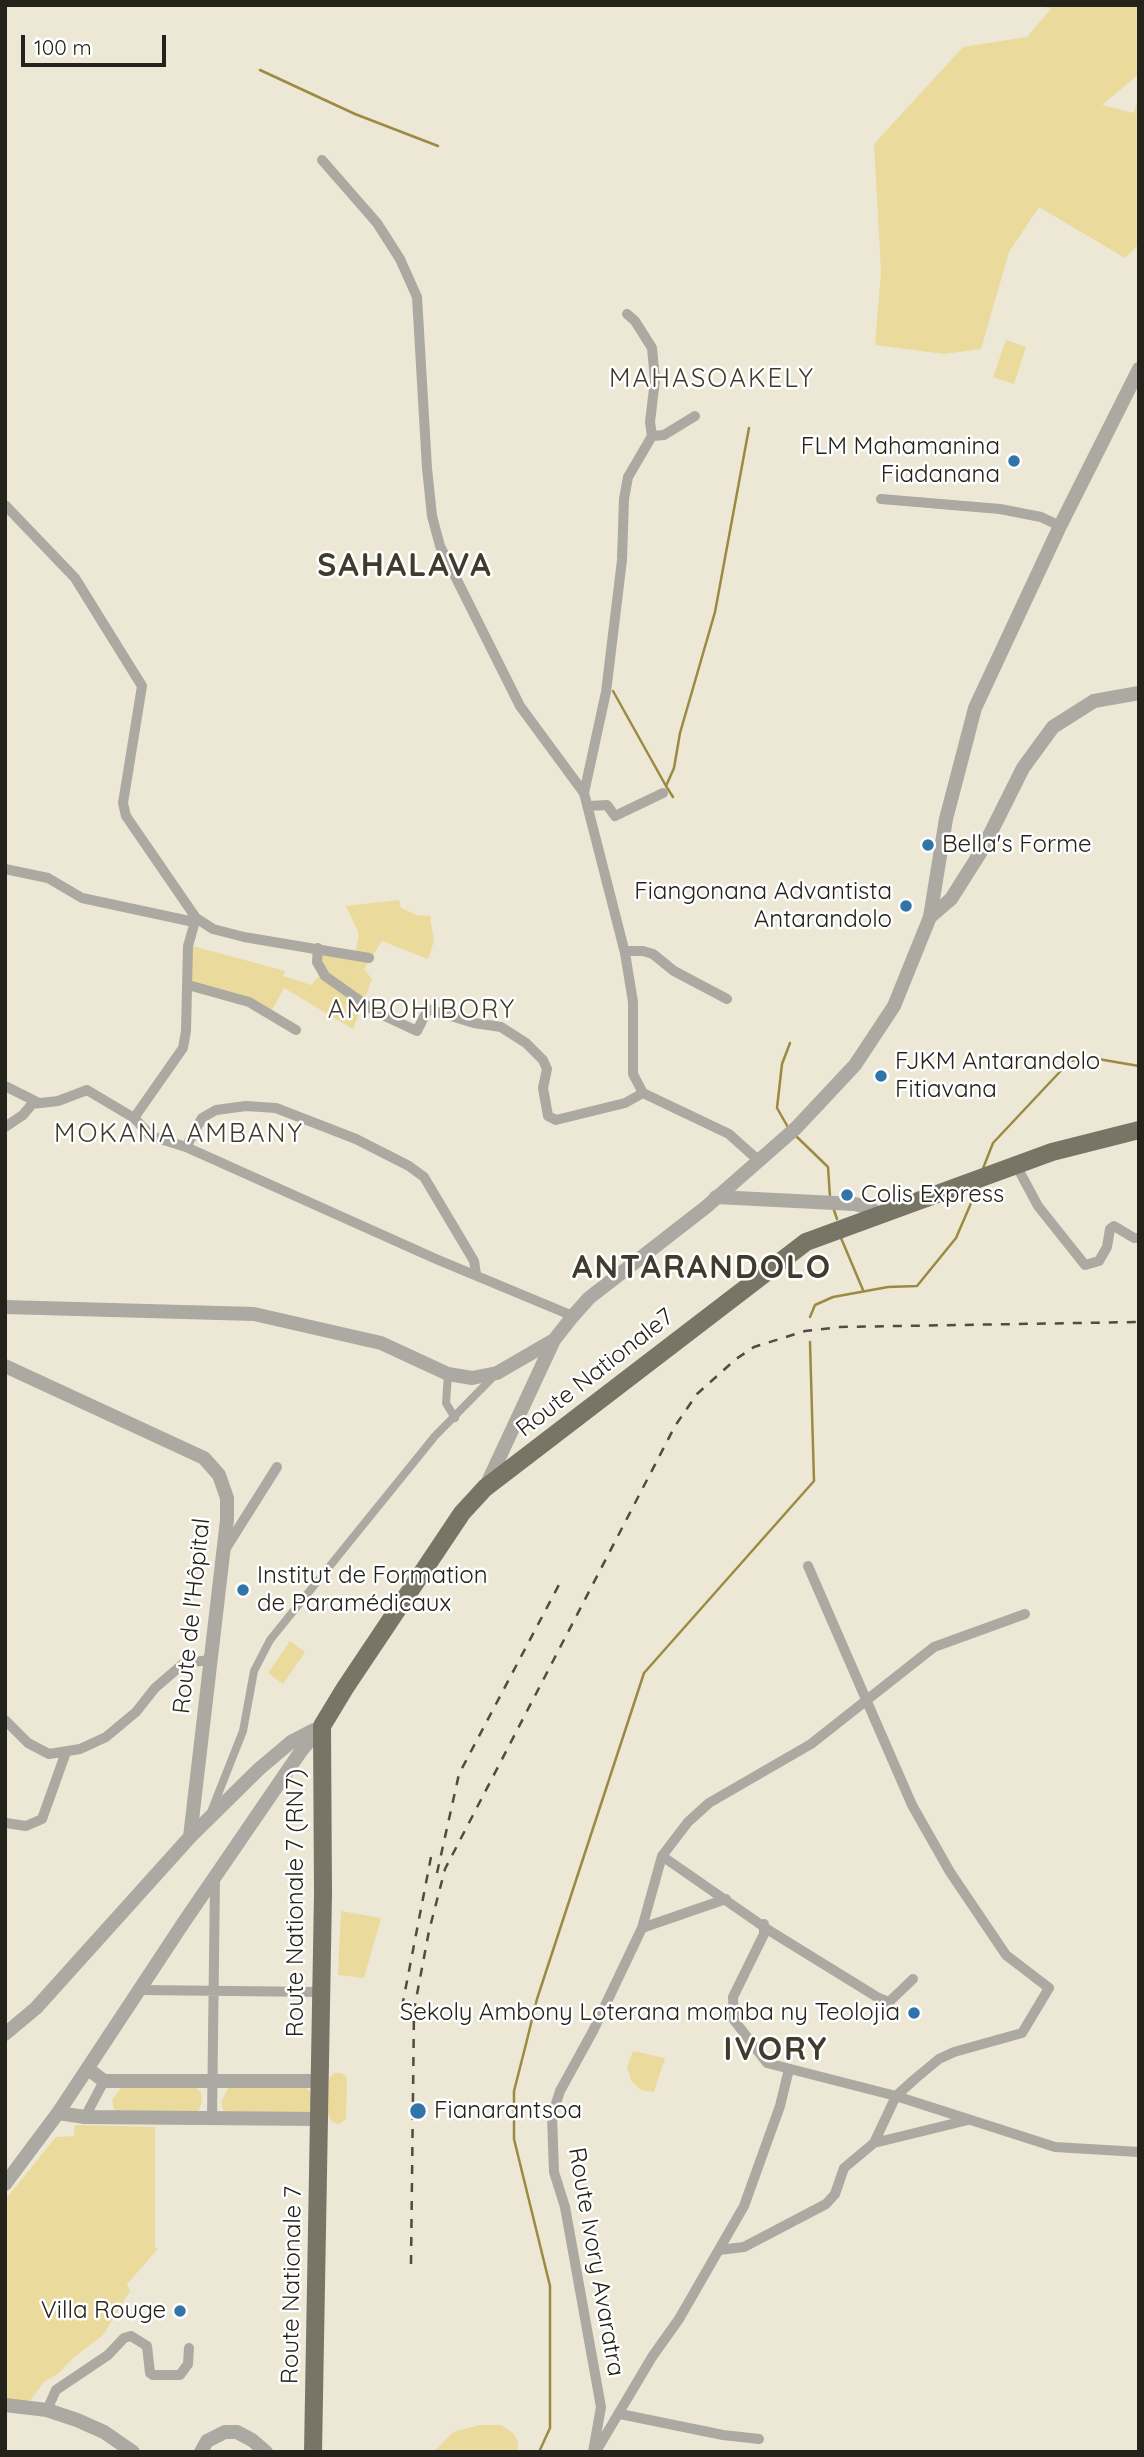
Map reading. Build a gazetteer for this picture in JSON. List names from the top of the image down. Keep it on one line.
{"streets":{"main road":["Route Nationale7","Route Nationale 7 (RN7)","Route Nationale 7"],"street":["Route de l'Hôpital","Route Ivory Avaratra"]},"crossings":[["Route Nationale 7 (RN7)","Route Nationale 7"]],"districts":["MAHASOAKELY","SAHALAVA","AMBOHIBORY","MOKANA AMBANY","ANTARANDOLO","IVORY"],"places":["FLM Mahamanina Fiadanana","Bella's Forme","Fiangonana Advantista Antarandolo","FJKM Antarandolo Fitiavana","Colis Express","Institut de Formation de Paramédicaux","Sekoly Ambony Loterana momba ny Teolojia","Fianarantsoa","Villa Rouge"],"scale_bar":"100 m"}
